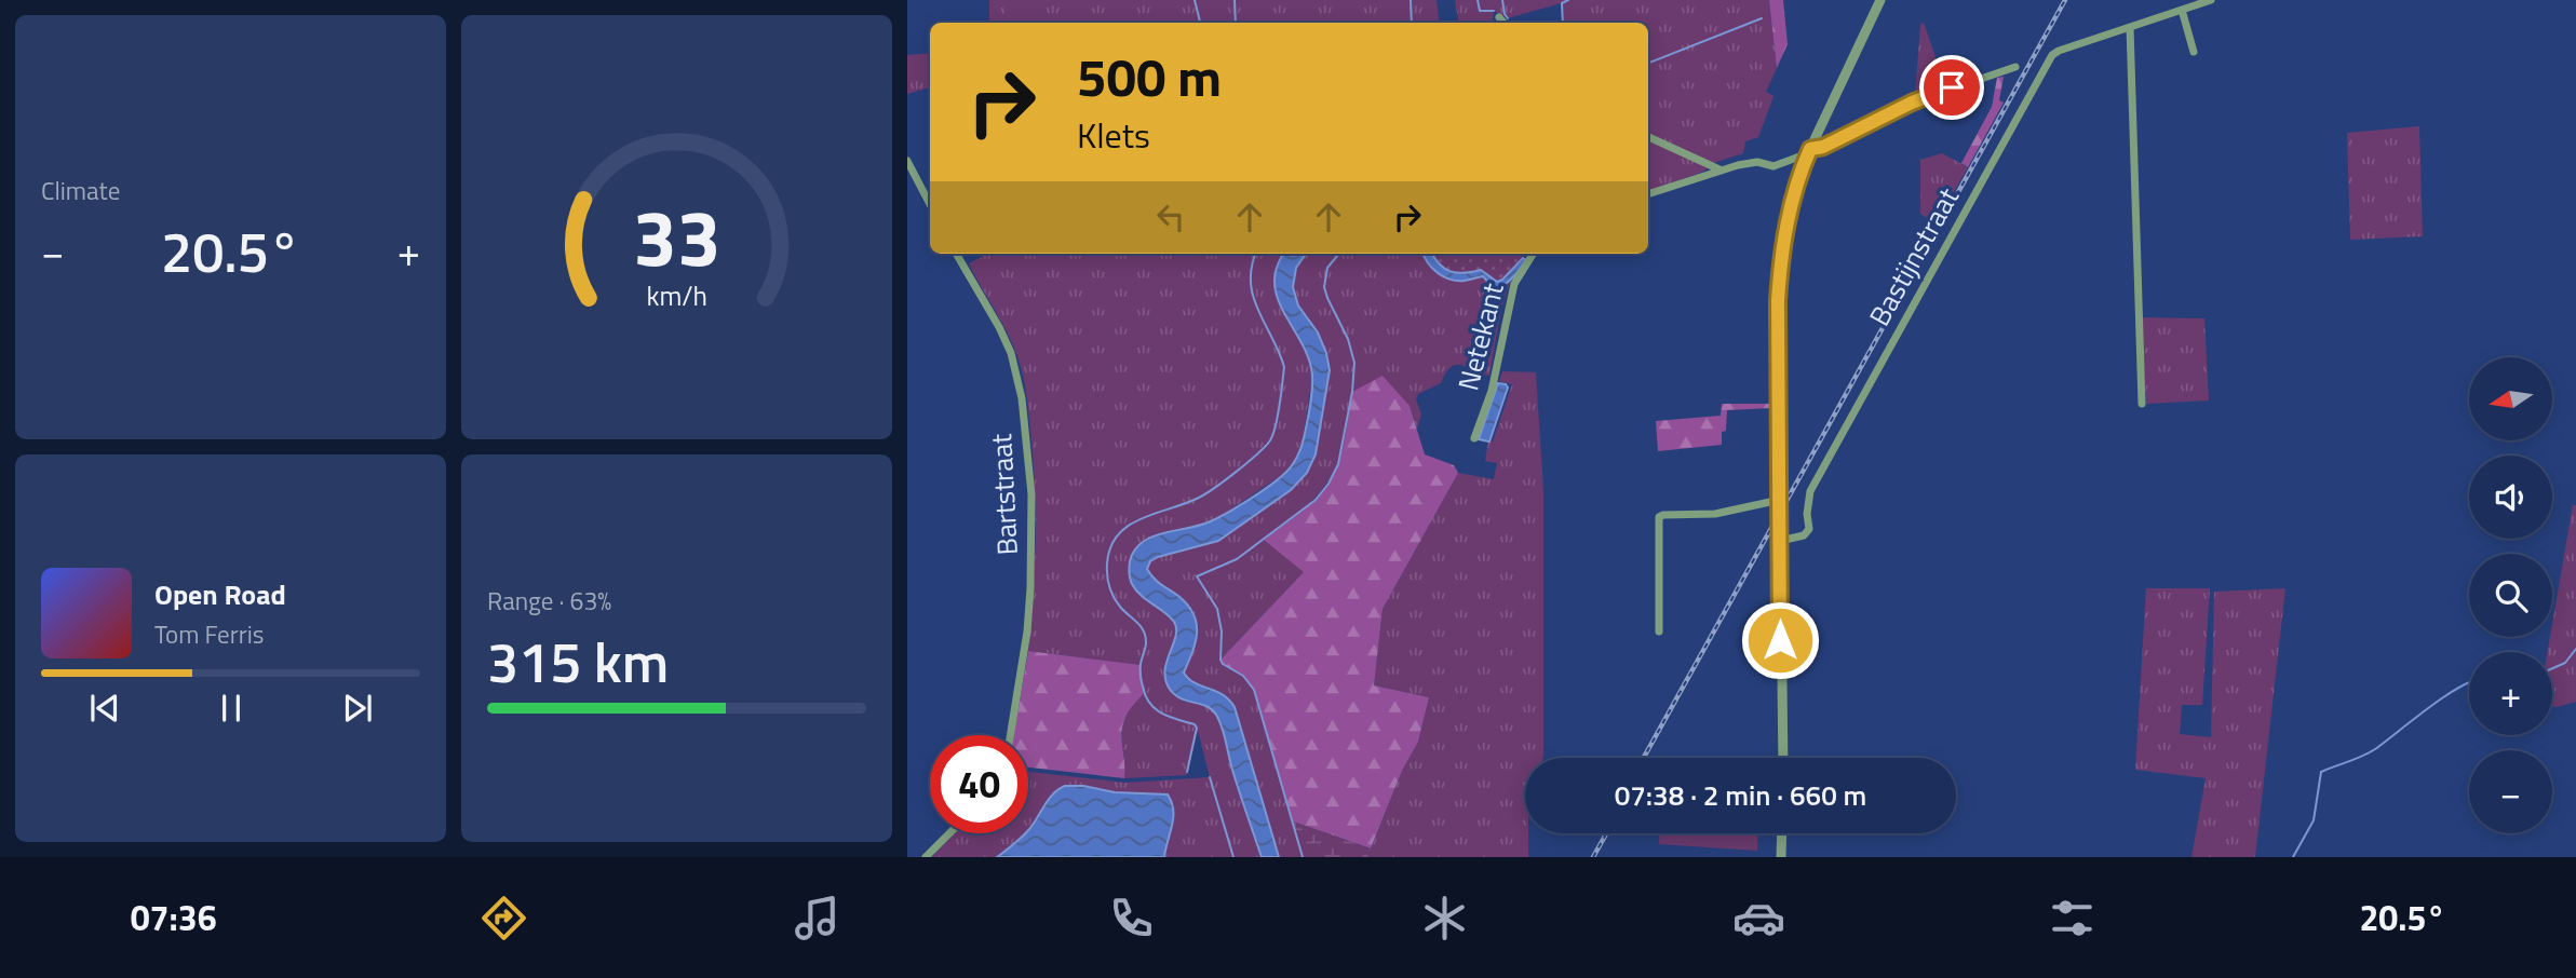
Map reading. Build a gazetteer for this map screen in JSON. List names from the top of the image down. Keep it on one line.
{"streets":{"street":["Bastijnstraat","Netekant","Bartstraat"]},"north":"left","page":{"tile":["Climate",["Range · 63%","315 km"]],"turn":["500 m","Klets"],"heat":["−","20.5°","+"],"map_buttons":["+","−"],"song":["Open Road","Tom Ferris"],"limit":"40","trip":"07:38 · 2 min · 660 m","tabs":["07:36","20.5°"],"gauge":["33","km/h"]}}
